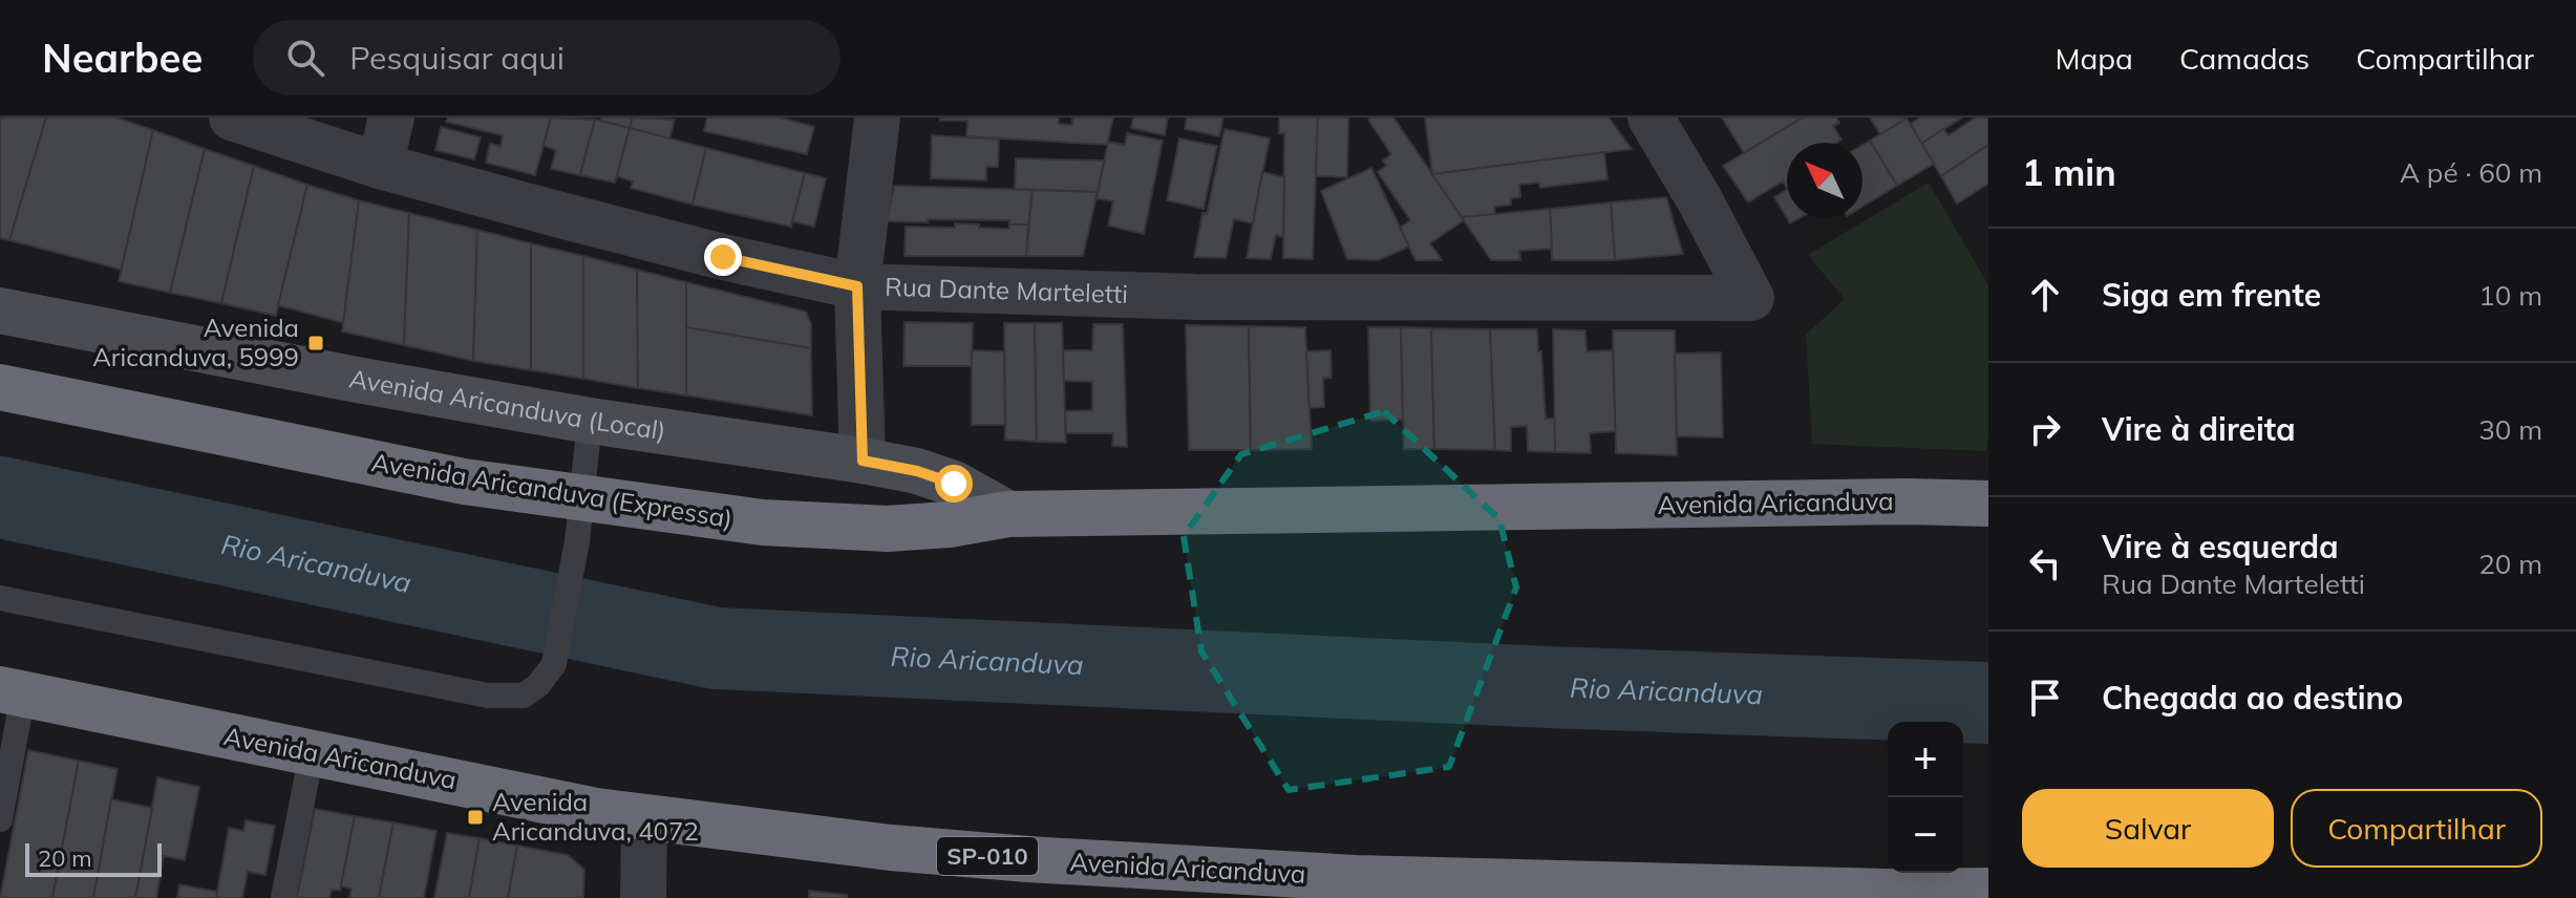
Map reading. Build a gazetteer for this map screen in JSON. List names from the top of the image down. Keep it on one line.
{"streets":{"highway":["Avenida Aricanduva (Expressa)","Avenida Aricanduva","SP-010"],"main road":["Avenida Aricanduva (Local)"],"street":["Rua Dante Marteletti"]},"crossings":[["Avenida Aricanduva (Local)","Avenida Aricanduva (Expressa)"],["Avenida Aricanduva (Local)","Avenida Aricanduva"],["Avenida Aricanduva (Expressa)","Avenida Aricanduva"]],"water":["Rio Aricanduva"],"places":{"transit":["Avenida Aricanduva, 5999","Avenida Aricanduva, 4072"]},"scale_bar":"20 m","north":"top left","page":{"header":"Nearbee","search":"Pesquisar aqui","nav":["Mapa","Camadas","Compartilhar"],"heading":["1 min","A pé · 60 m"],"list":[["Siga em frente","10 m"],["Vire à direita","30 m"],["Vire à esquerda","Rua Dante Marteletti","20 m"],"Chegada ao destino"],"map_buttons":["+","−"],"buttons":["Salvar","Compartilhar"],"scale":"20 m"}}
